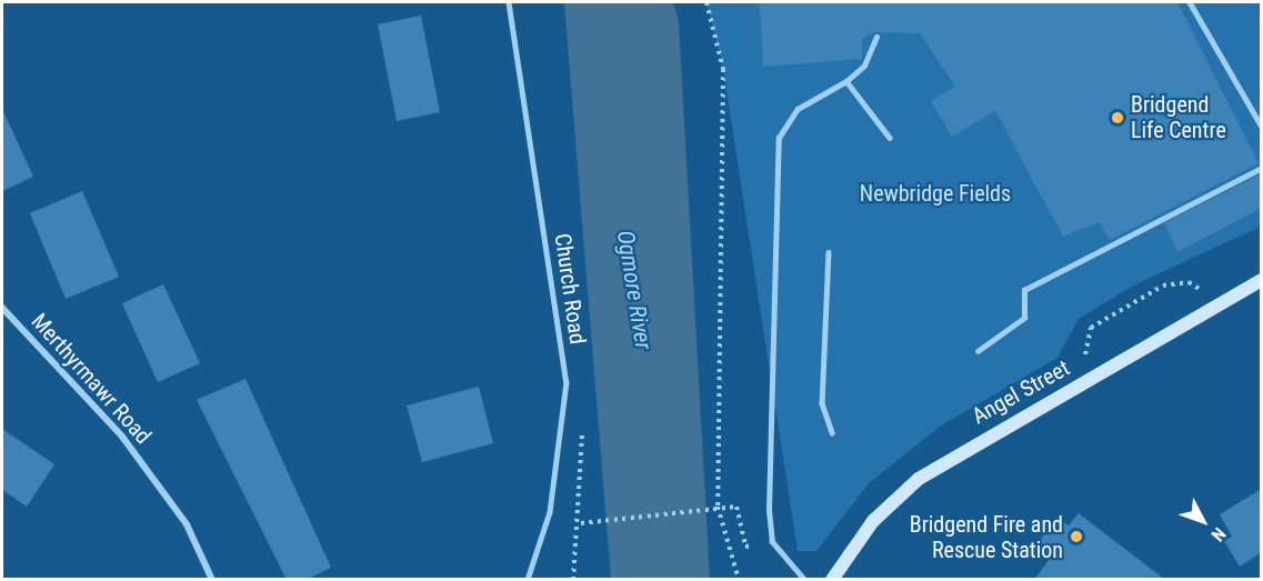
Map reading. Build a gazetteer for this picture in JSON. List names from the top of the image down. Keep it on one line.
{"streets":{"street":["Merthyrmawr Road","Angel Street"],"lane":["Church Road"]},"water":["Ogmore River"],"parks":["Newbridge Fields"],"places":["Bridgend Life Centre","Bridgend Fire and Rescue Station"],"north":"bottom right"}
